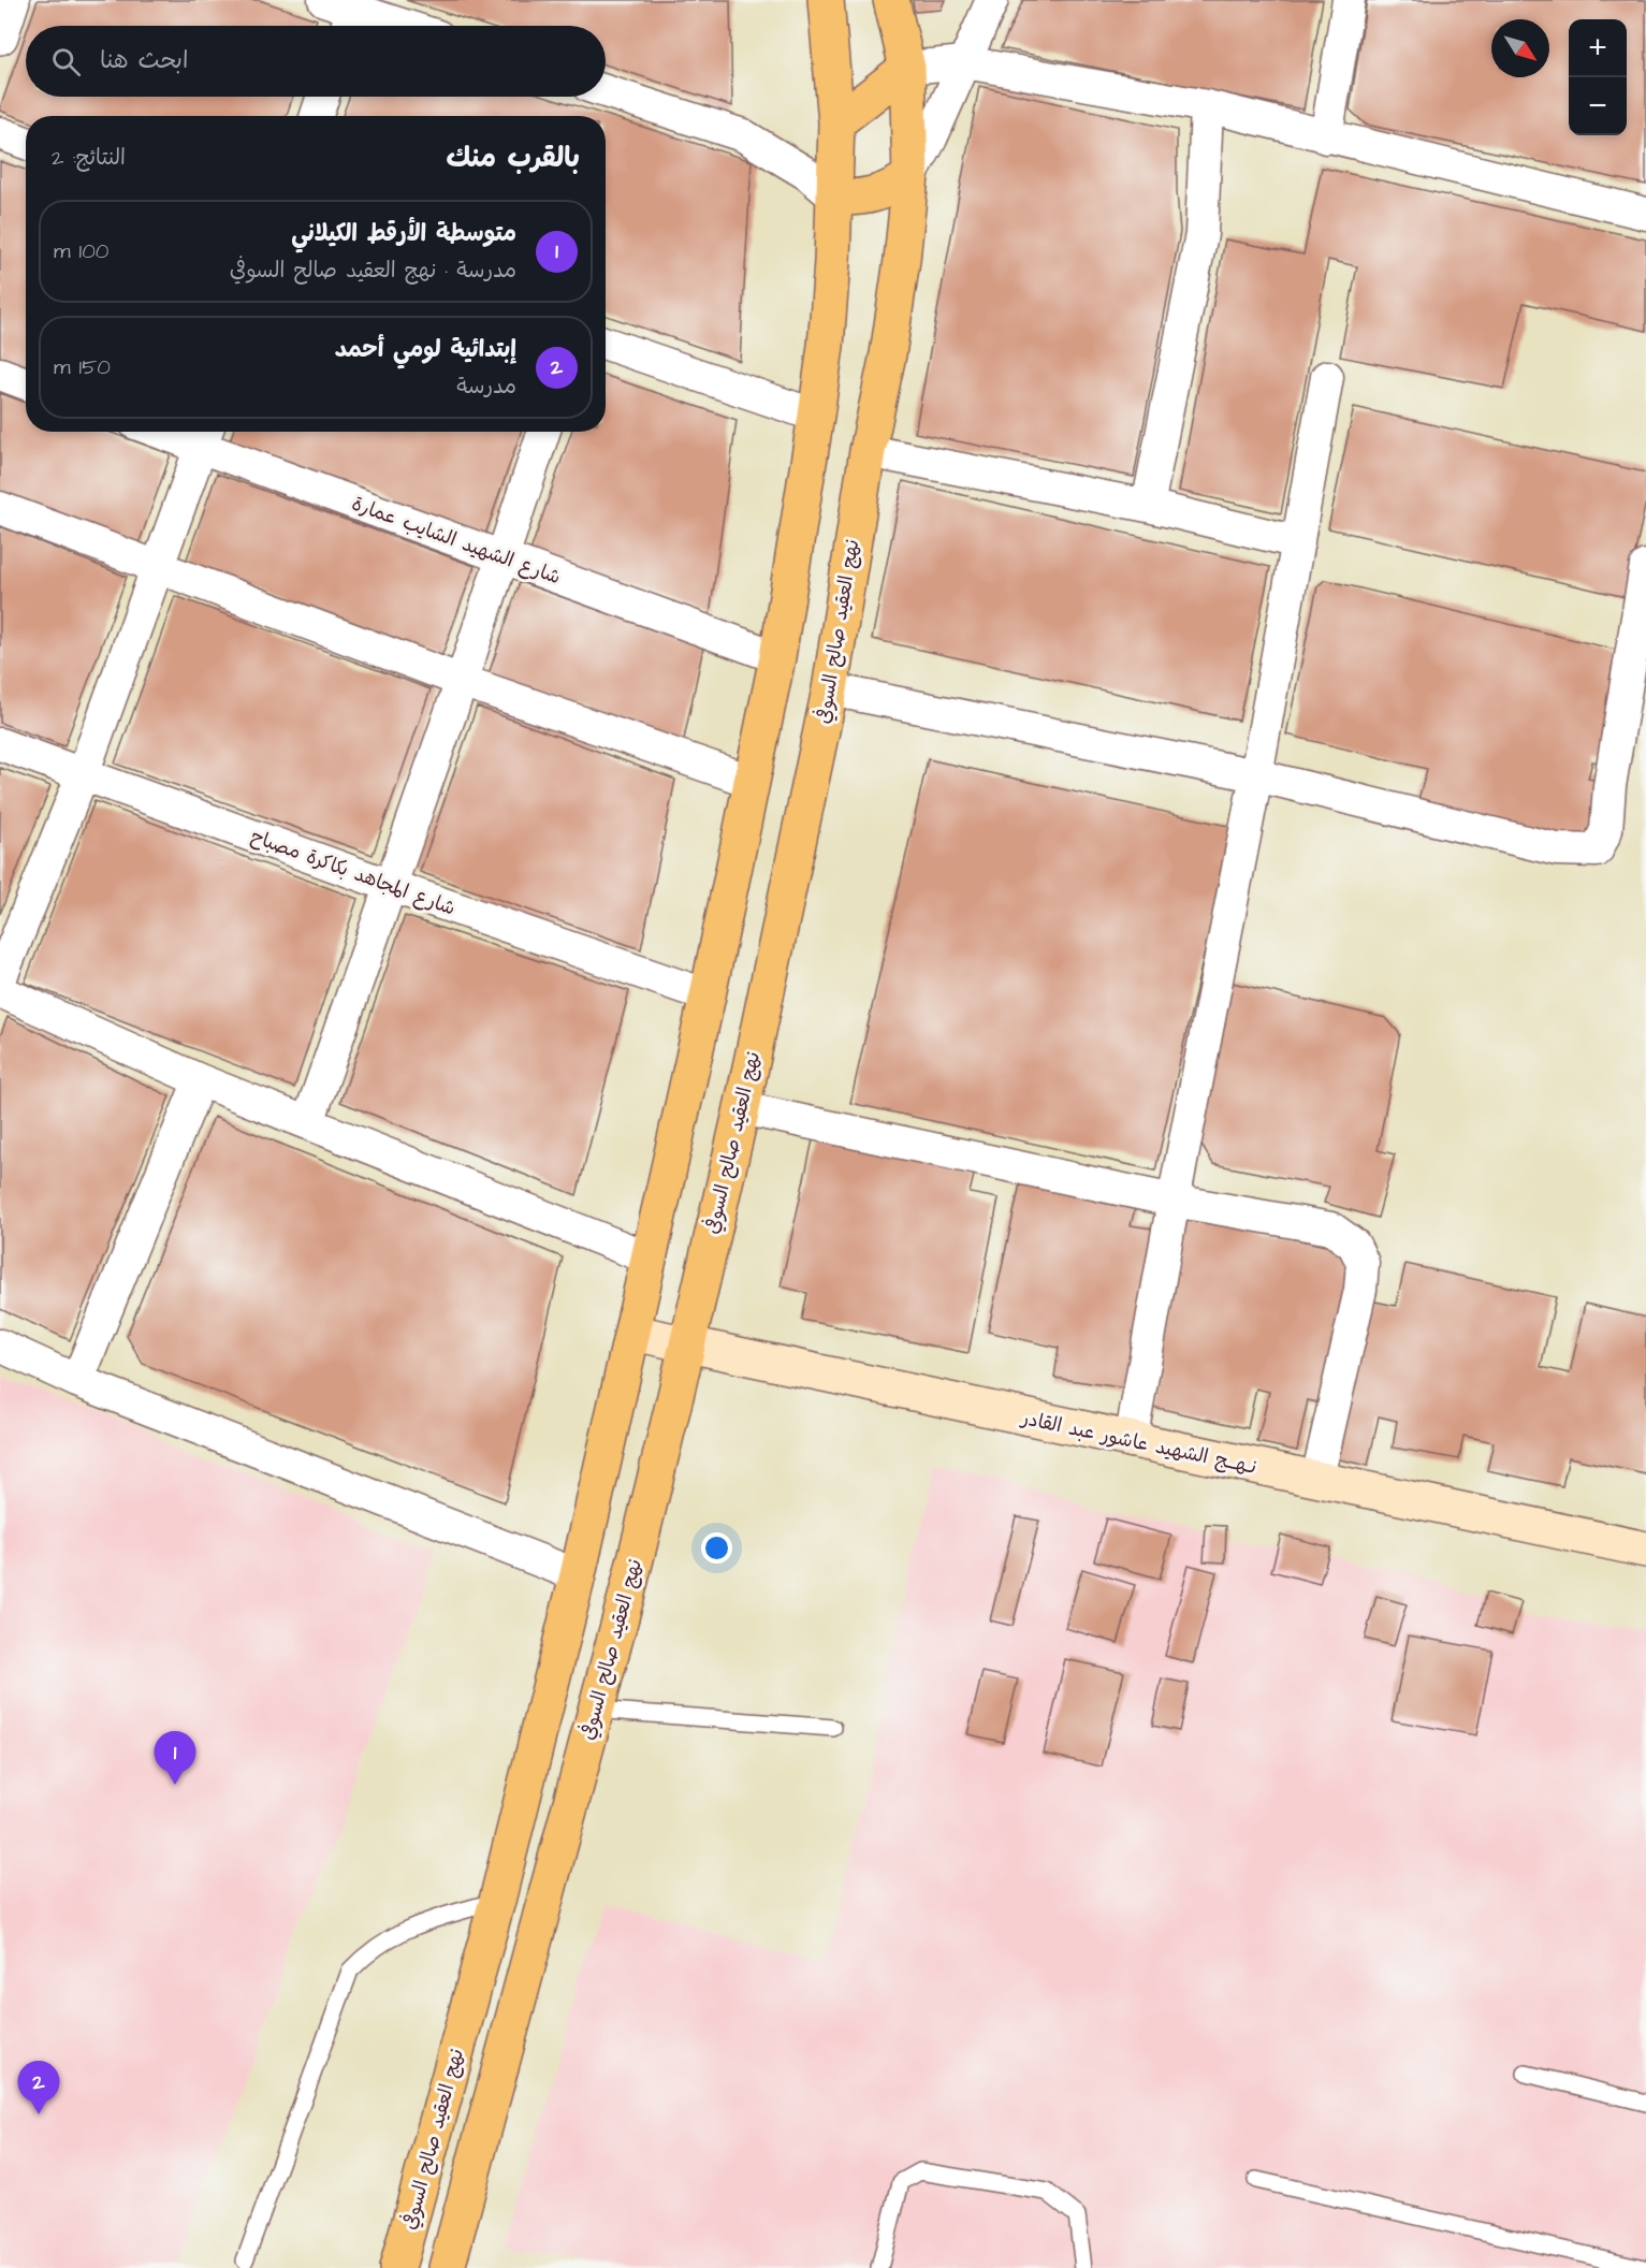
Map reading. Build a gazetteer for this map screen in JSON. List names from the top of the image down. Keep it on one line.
{"streets":{"main road":["نهج العقيد صالح السوفي","نـهــج الشهيد عاشور عبد القادر"],"street":["شارع الشهيد الشايب عمارة","شارع المجاهد بكاكرة مصباح"]},"crossings":[["شارع الشهيد الشايب عمارة","نهج العقيد صالح السوفي"],["نهج العقيد صالح السوفي","شارع المجاهد بكاكرة مصباح"],["نهج العقيد صالح السوفي","نـهــج الشهيد عاشور عبد القادر"]],"north":"bottom right","page":{"map_buttons":["+","−"],"search":"ابحث هنا","heading":["بالقرب منك","النتائج: 2"],"list":[{"mark":"1","name":"متوسطة الأرقط الكيلاني","note":"مدرسة · نهج العقيد صالح السوفي","value":"100 m"},{"mark":"2","name":"إبتدائية لومي أحمد","note":"مدرسة","value":"150 m"}],"pins":["1","2"]}}
